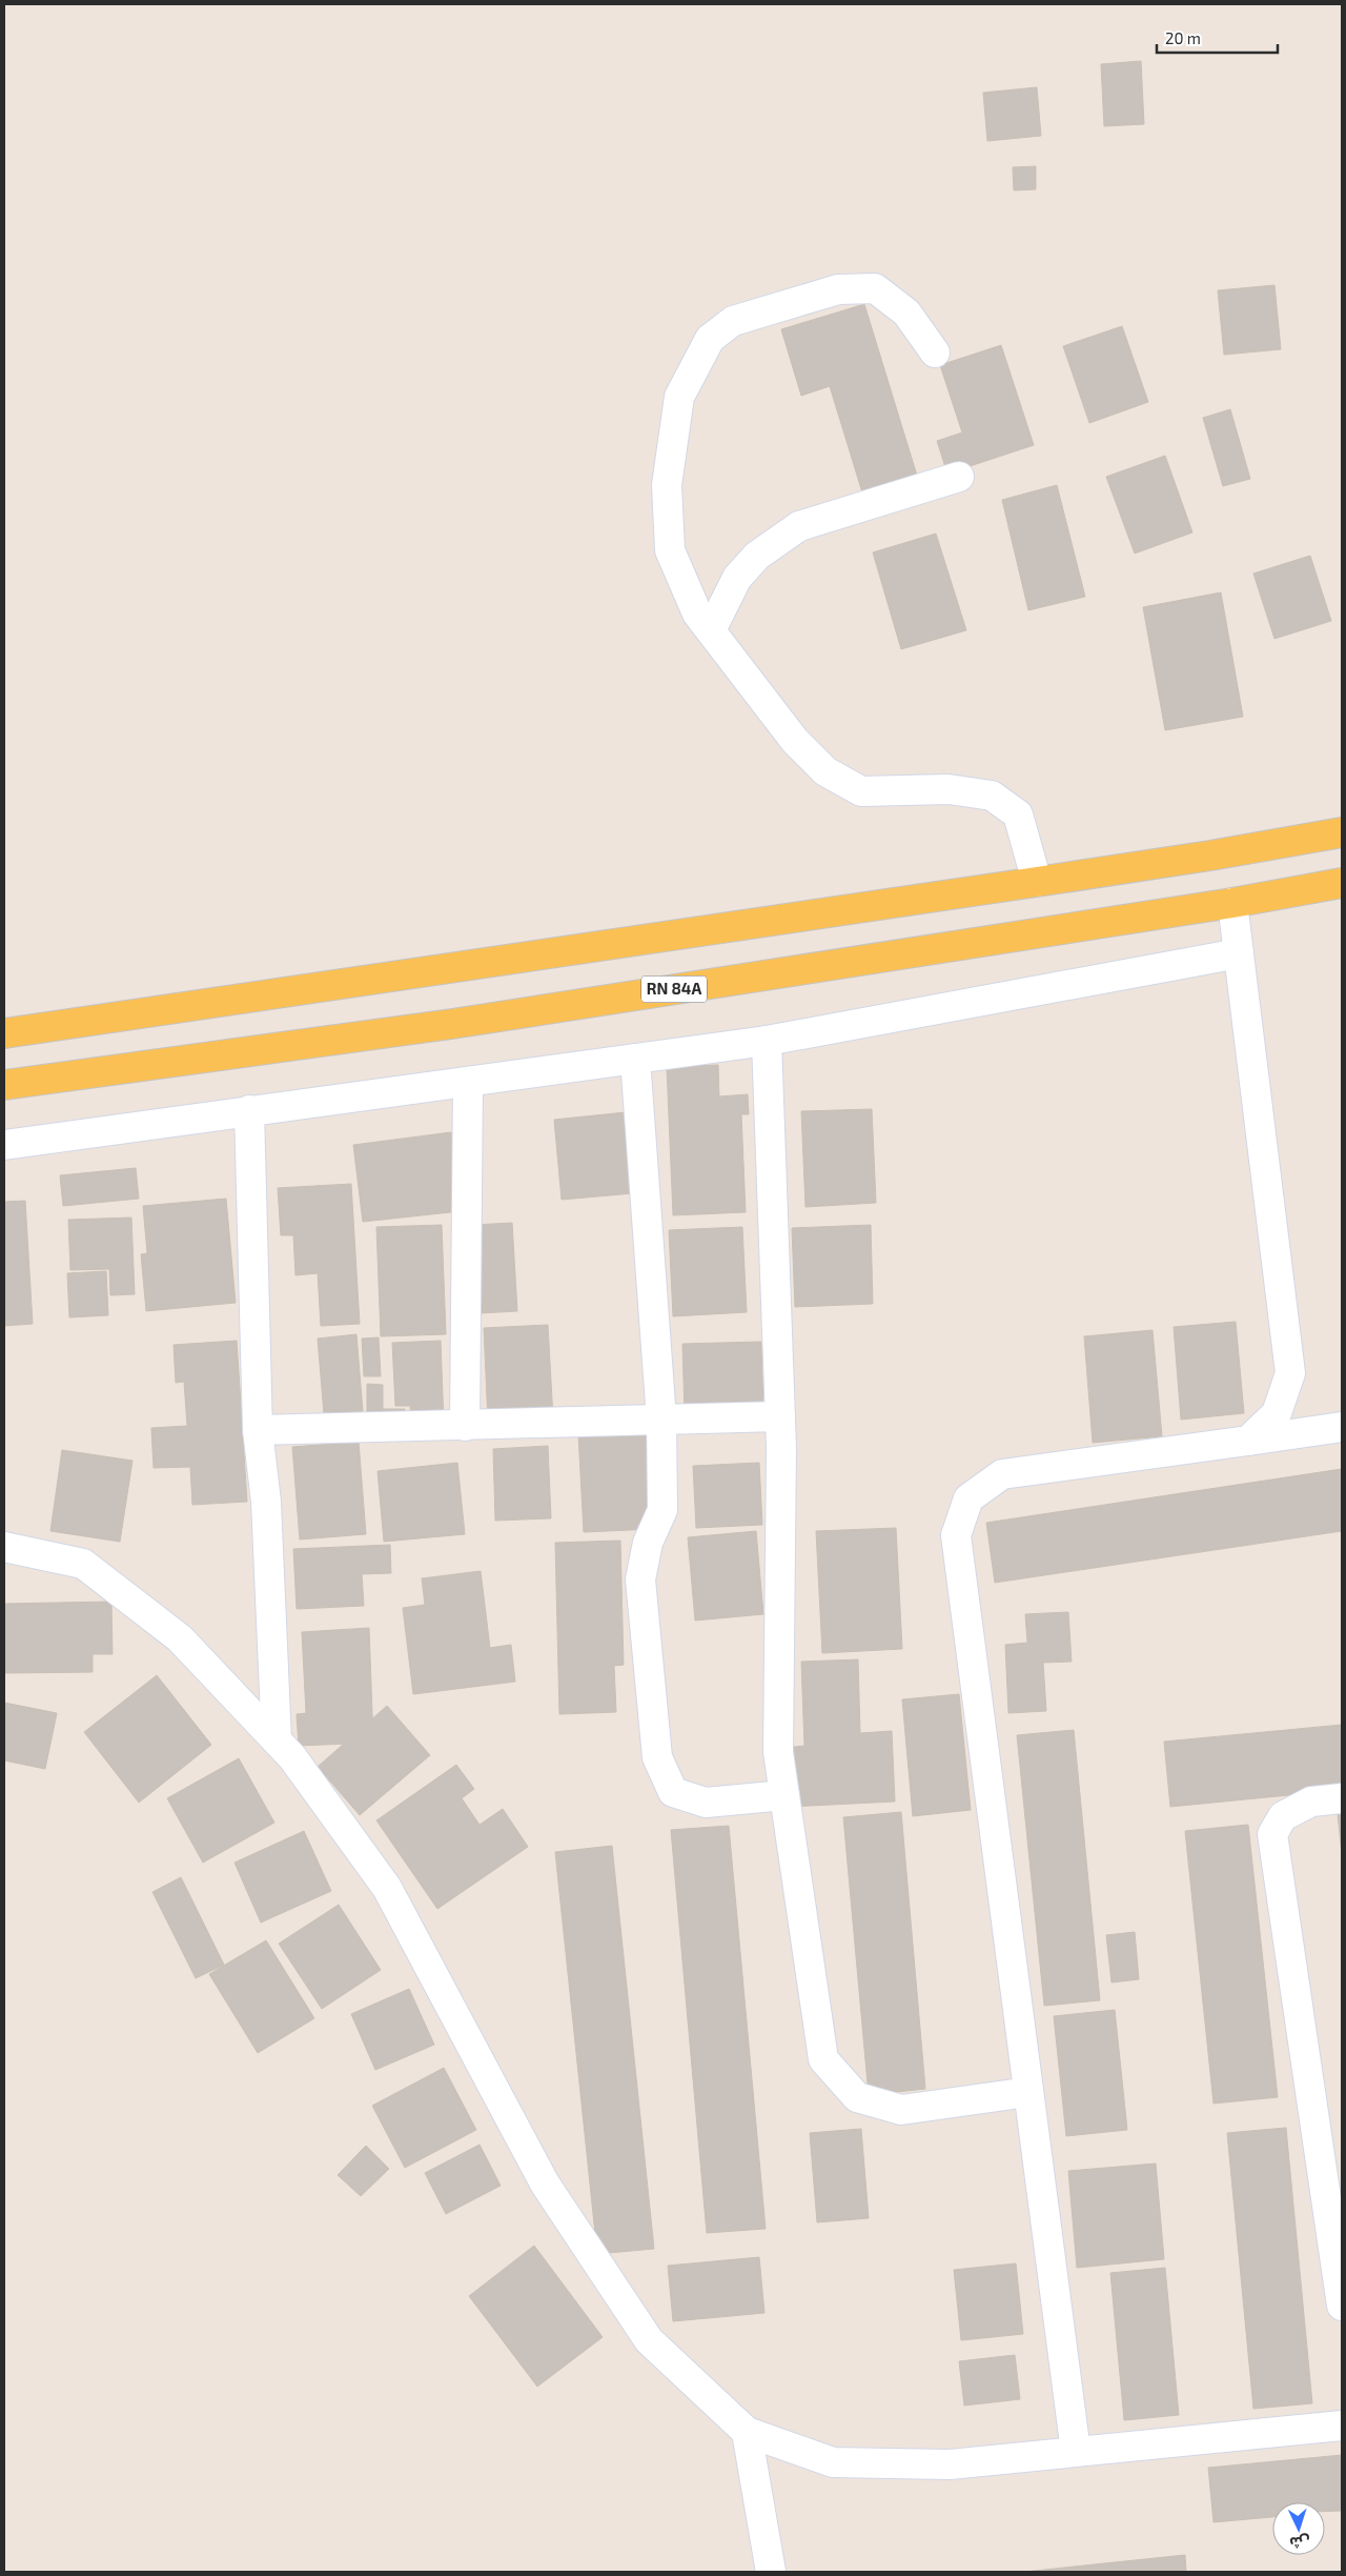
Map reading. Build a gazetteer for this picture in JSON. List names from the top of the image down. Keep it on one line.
{"streets":{"main road":["RN 84A"]},"scale_bar":"20 m","north":"bottom"}
